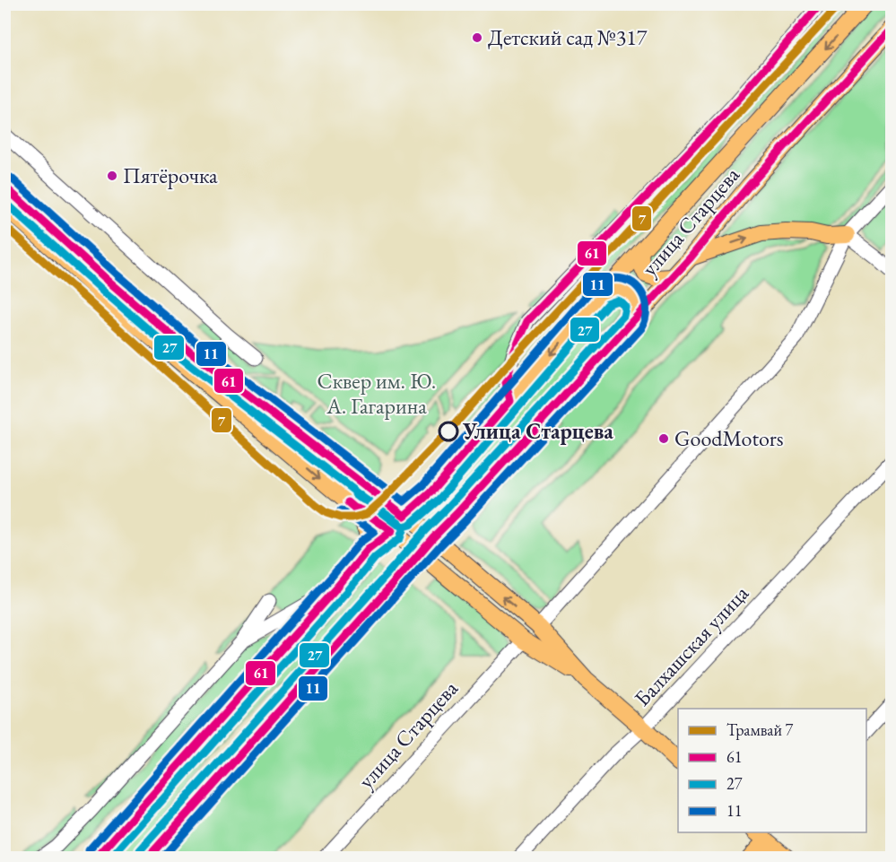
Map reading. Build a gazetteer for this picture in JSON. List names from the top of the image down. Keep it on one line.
{"streets":{"main road":["улица Старцева"],"street":["Балхашская улица"]},"parks":["Сквер им. Ю. А. Гагарина"],"places":["Детский сад №317","Пятёрочка","Улица Старцева","GoodMotors"],"lines":["tram line 7","transit line 61","transit line 11","transit line 27"],"legend":["Трамвай 7","61","27","11"]}
